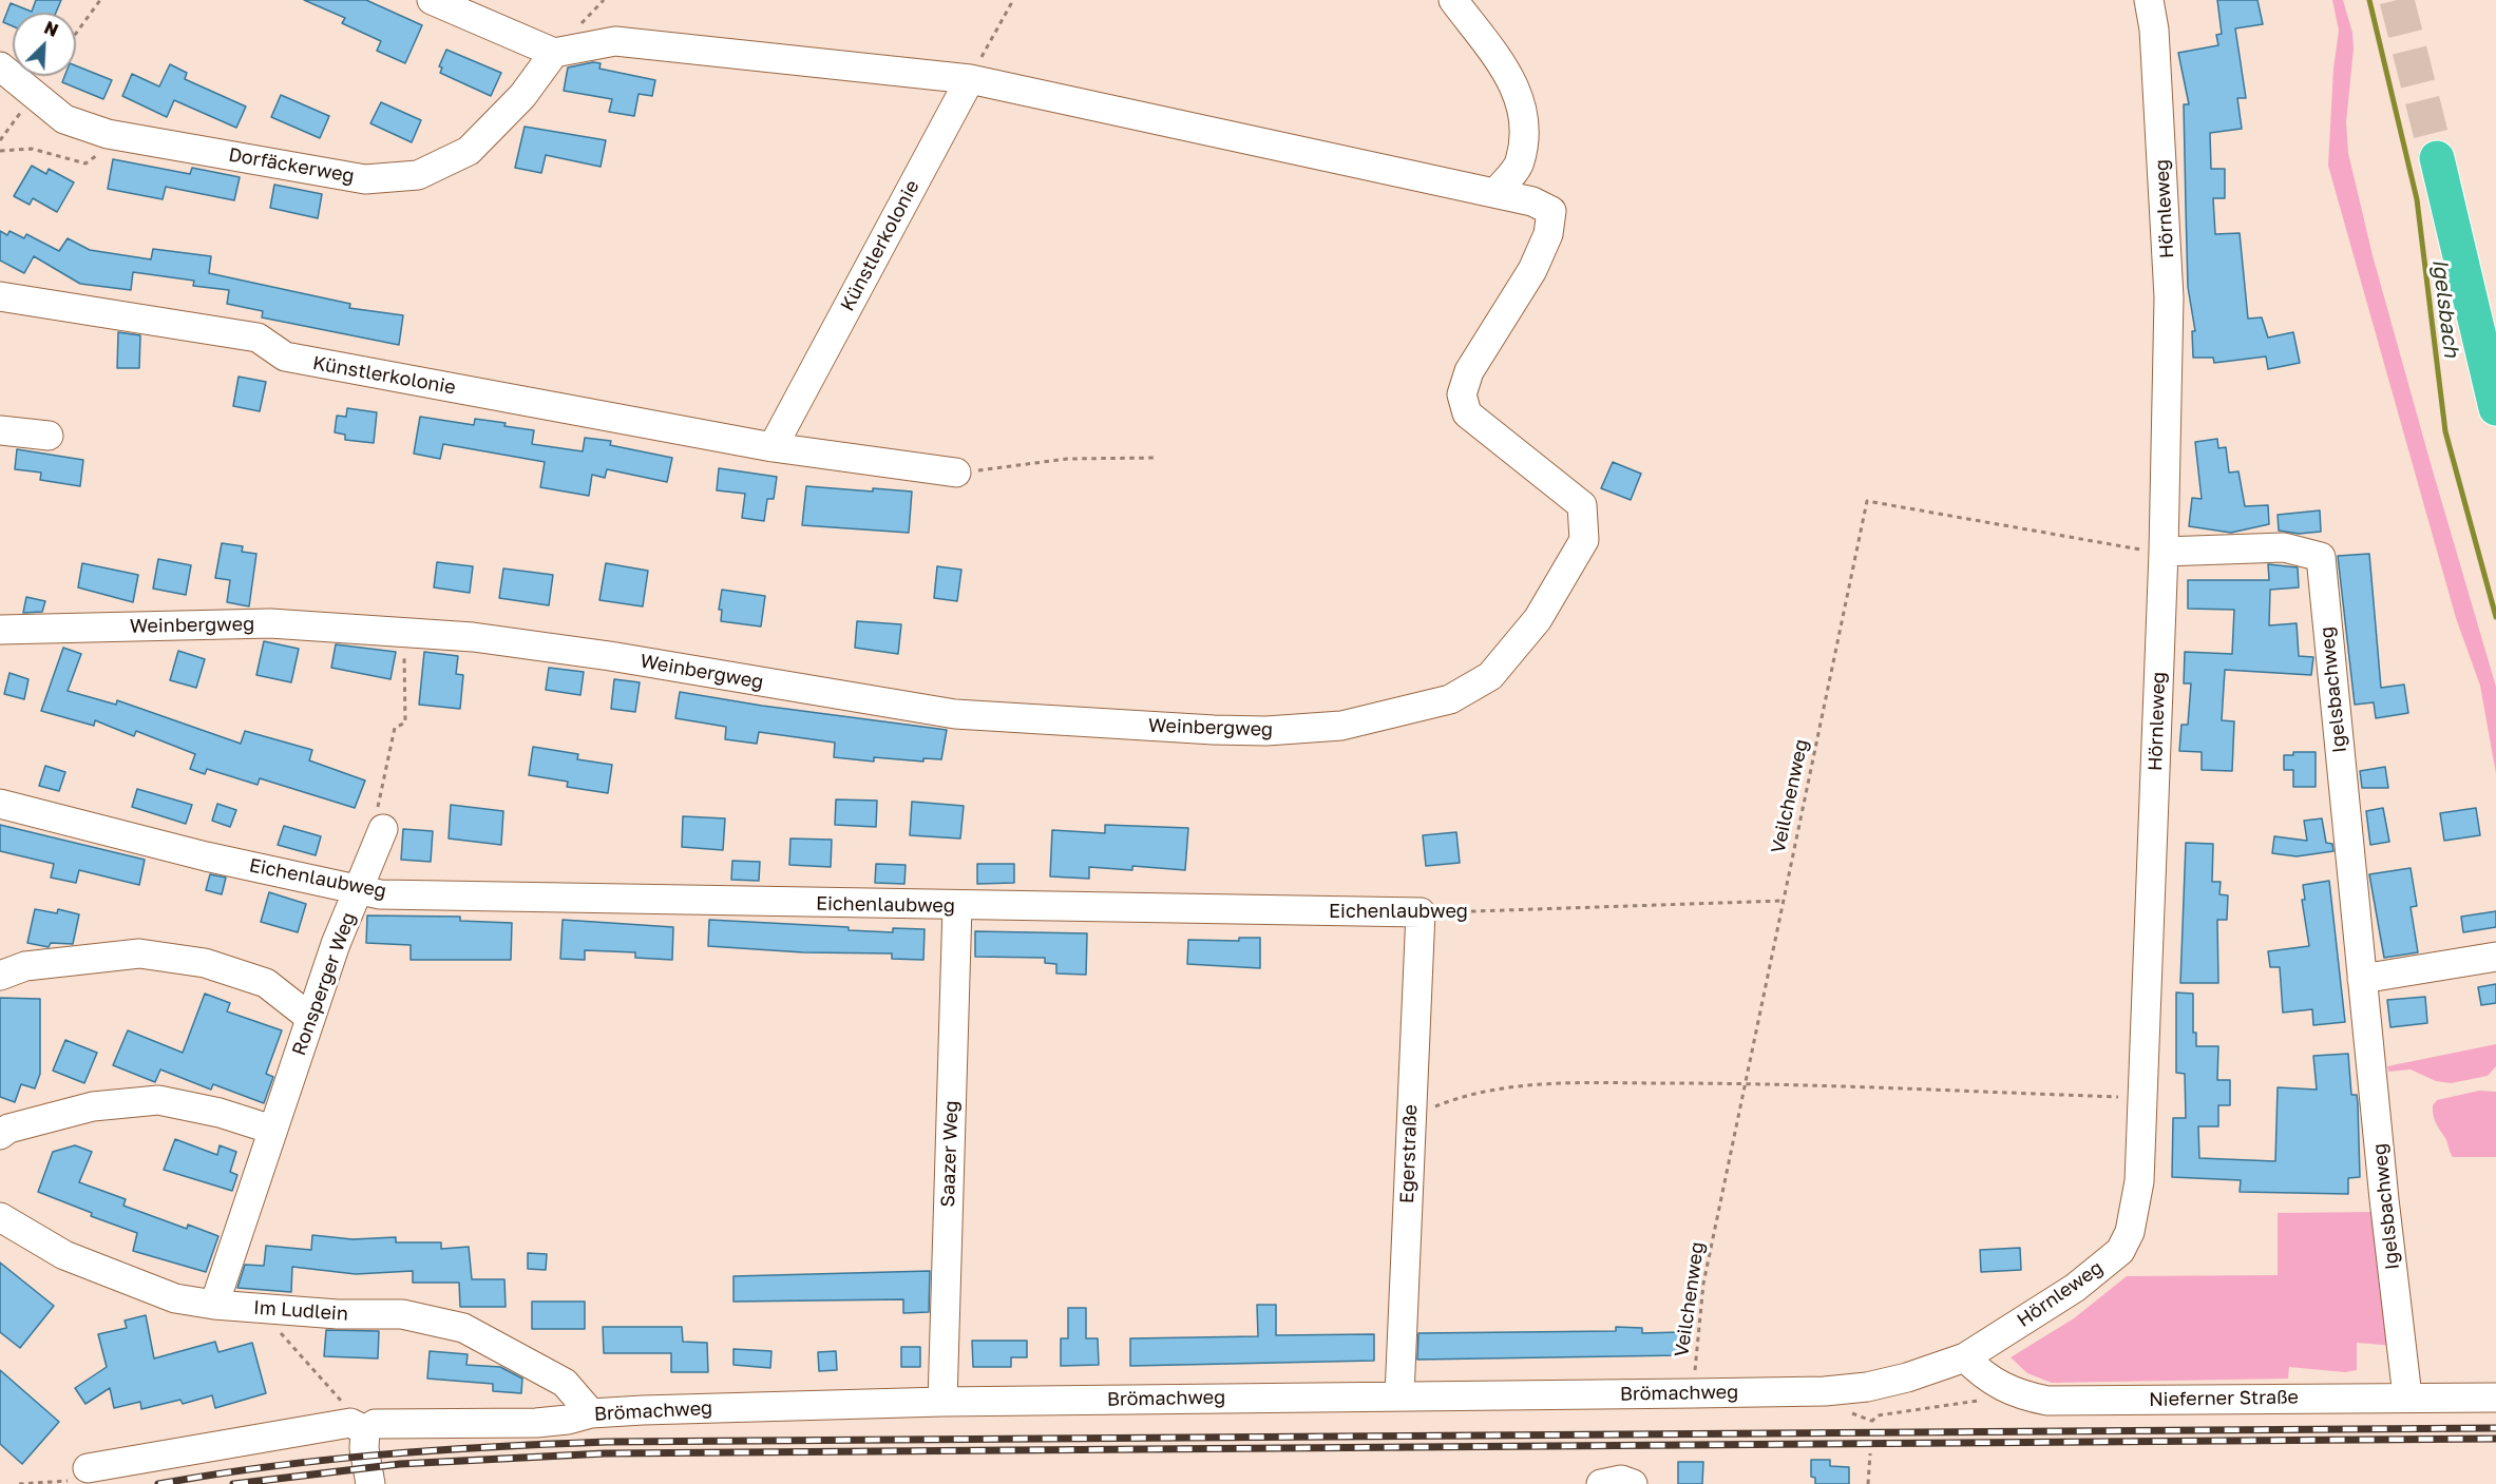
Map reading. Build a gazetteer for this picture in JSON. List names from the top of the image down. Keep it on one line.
{"streets":{"street":["Dorfäckerweg","Hörnleweg","Künstlerkolonie","Weinbergweg","Igelsbachweg","Eichenlaubweg","Ronsperger Weg","Saazer Weg","Egerstraße","Im Ludlein","Brömachweg","Nieferner Straße"],"path":["Veilchenweg"]},"crossings":[["Hörnleweg","Igelsbachweg"],["Hörnleweg","Veilchenweg"],["Hörnleweg","Brömachweg"],["Hörnleweg","Nieferner Straße"],["Igelsbachweg","Veilchenweg"],["Igelsbachweg","Nieferner Straße"],["Veilchenweg","Eichenlaubweg"],["Veilchenweg","Brömachweg"],["Eichenlaubweg","Ronsperger Weg"],["Eichenlaubweg","Saazer Weg"],["Eichenlaubweg","Egerstraße"],["Ronsperger Weg","Im Ludlein"],["Saazer Weg","Brömachweg"],["Egerstraße","Brömachweg"],["Im Ludlein","Brömachweg"],["Brömachweg","Nieferner Straße"]],"water":["Igelsbach"],"north":"top right"}
